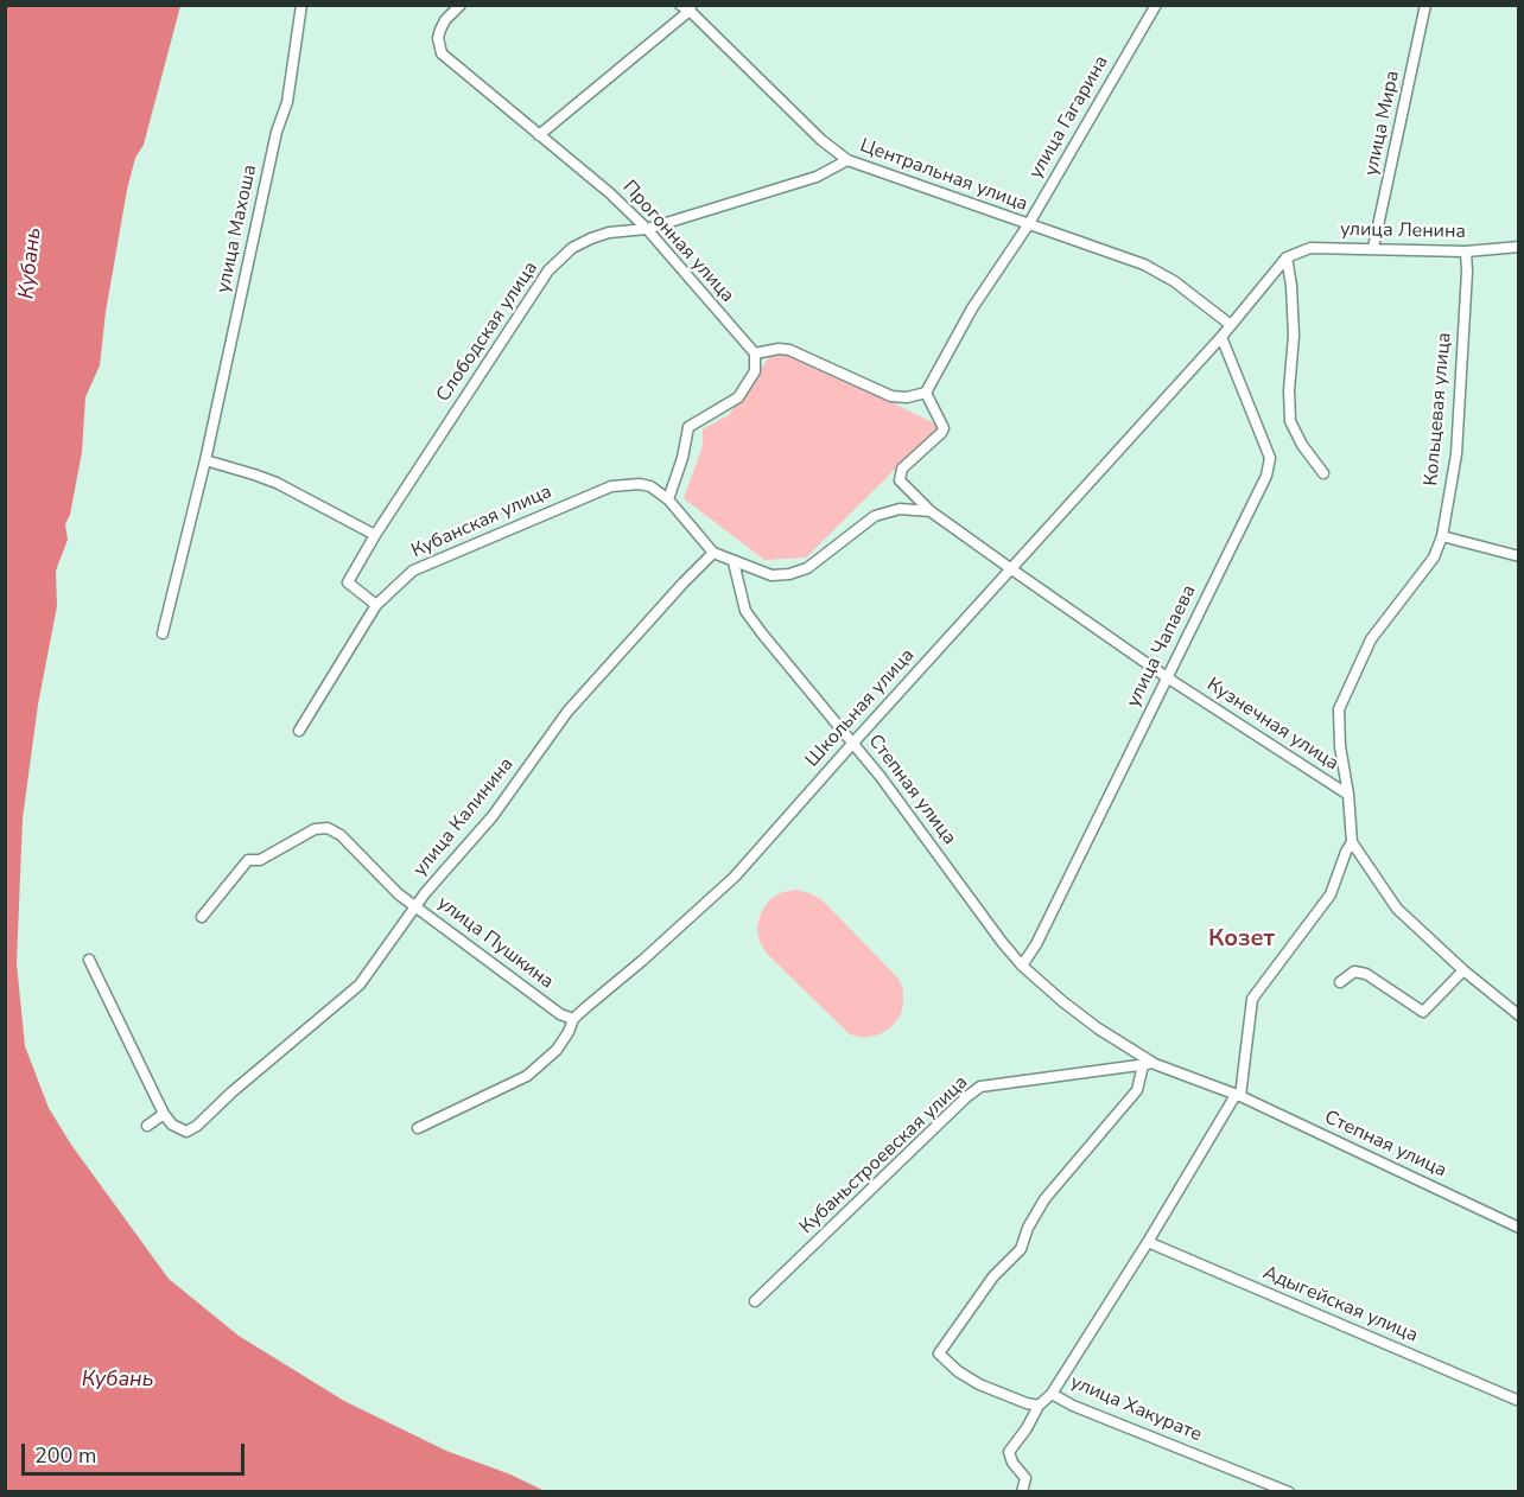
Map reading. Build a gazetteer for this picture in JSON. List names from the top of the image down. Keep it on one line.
{"streets":{"street":["улица Гагарина","улица Мира","Центральная улица","улица Махоша","улица Ленина","Прогонная улица","Слободская улица","Кольцевая улица","Кубанская улица","улица Чапаева","Школьная улица","Кузнечная улица","Степная улица","улица Калинина","улица Пушкина","Кубаньстроевская улица","Адыгейская улица","улица Хакурате"]},"crossings":[["улица Гагарина","Центральная улица"],["улица Гагарина","Кузнечная улица"],["улица Мира","улица Ленина"],["Центральная улица","Слободская улица"],["Центральная улица","Школьная улица"],["улица Ленина","Кольцевая улица"],["улица Ленина","Школьная улица"],["Прогонная улица","Слободская улица"],["Слободская улица","Кубанская улица"],["Кольцевая улица","Кузнечная улица"],["улица Чапаева","Школьная улица"],["улица Чапаева","Кузнечная улица"],["улица Чапаева","Степная улица"],["Школьная улица","Кузнечная улица"],["Школьная улица","Степная улица"],["Школьная улица","улица Пушкина"],["Степная улица","Кубаньстроевская улица"],["улица Калинина","улица Пушкина"]],"districts":["Козет"],"water":["Кубань"],"scale_bar":"200 m"}
